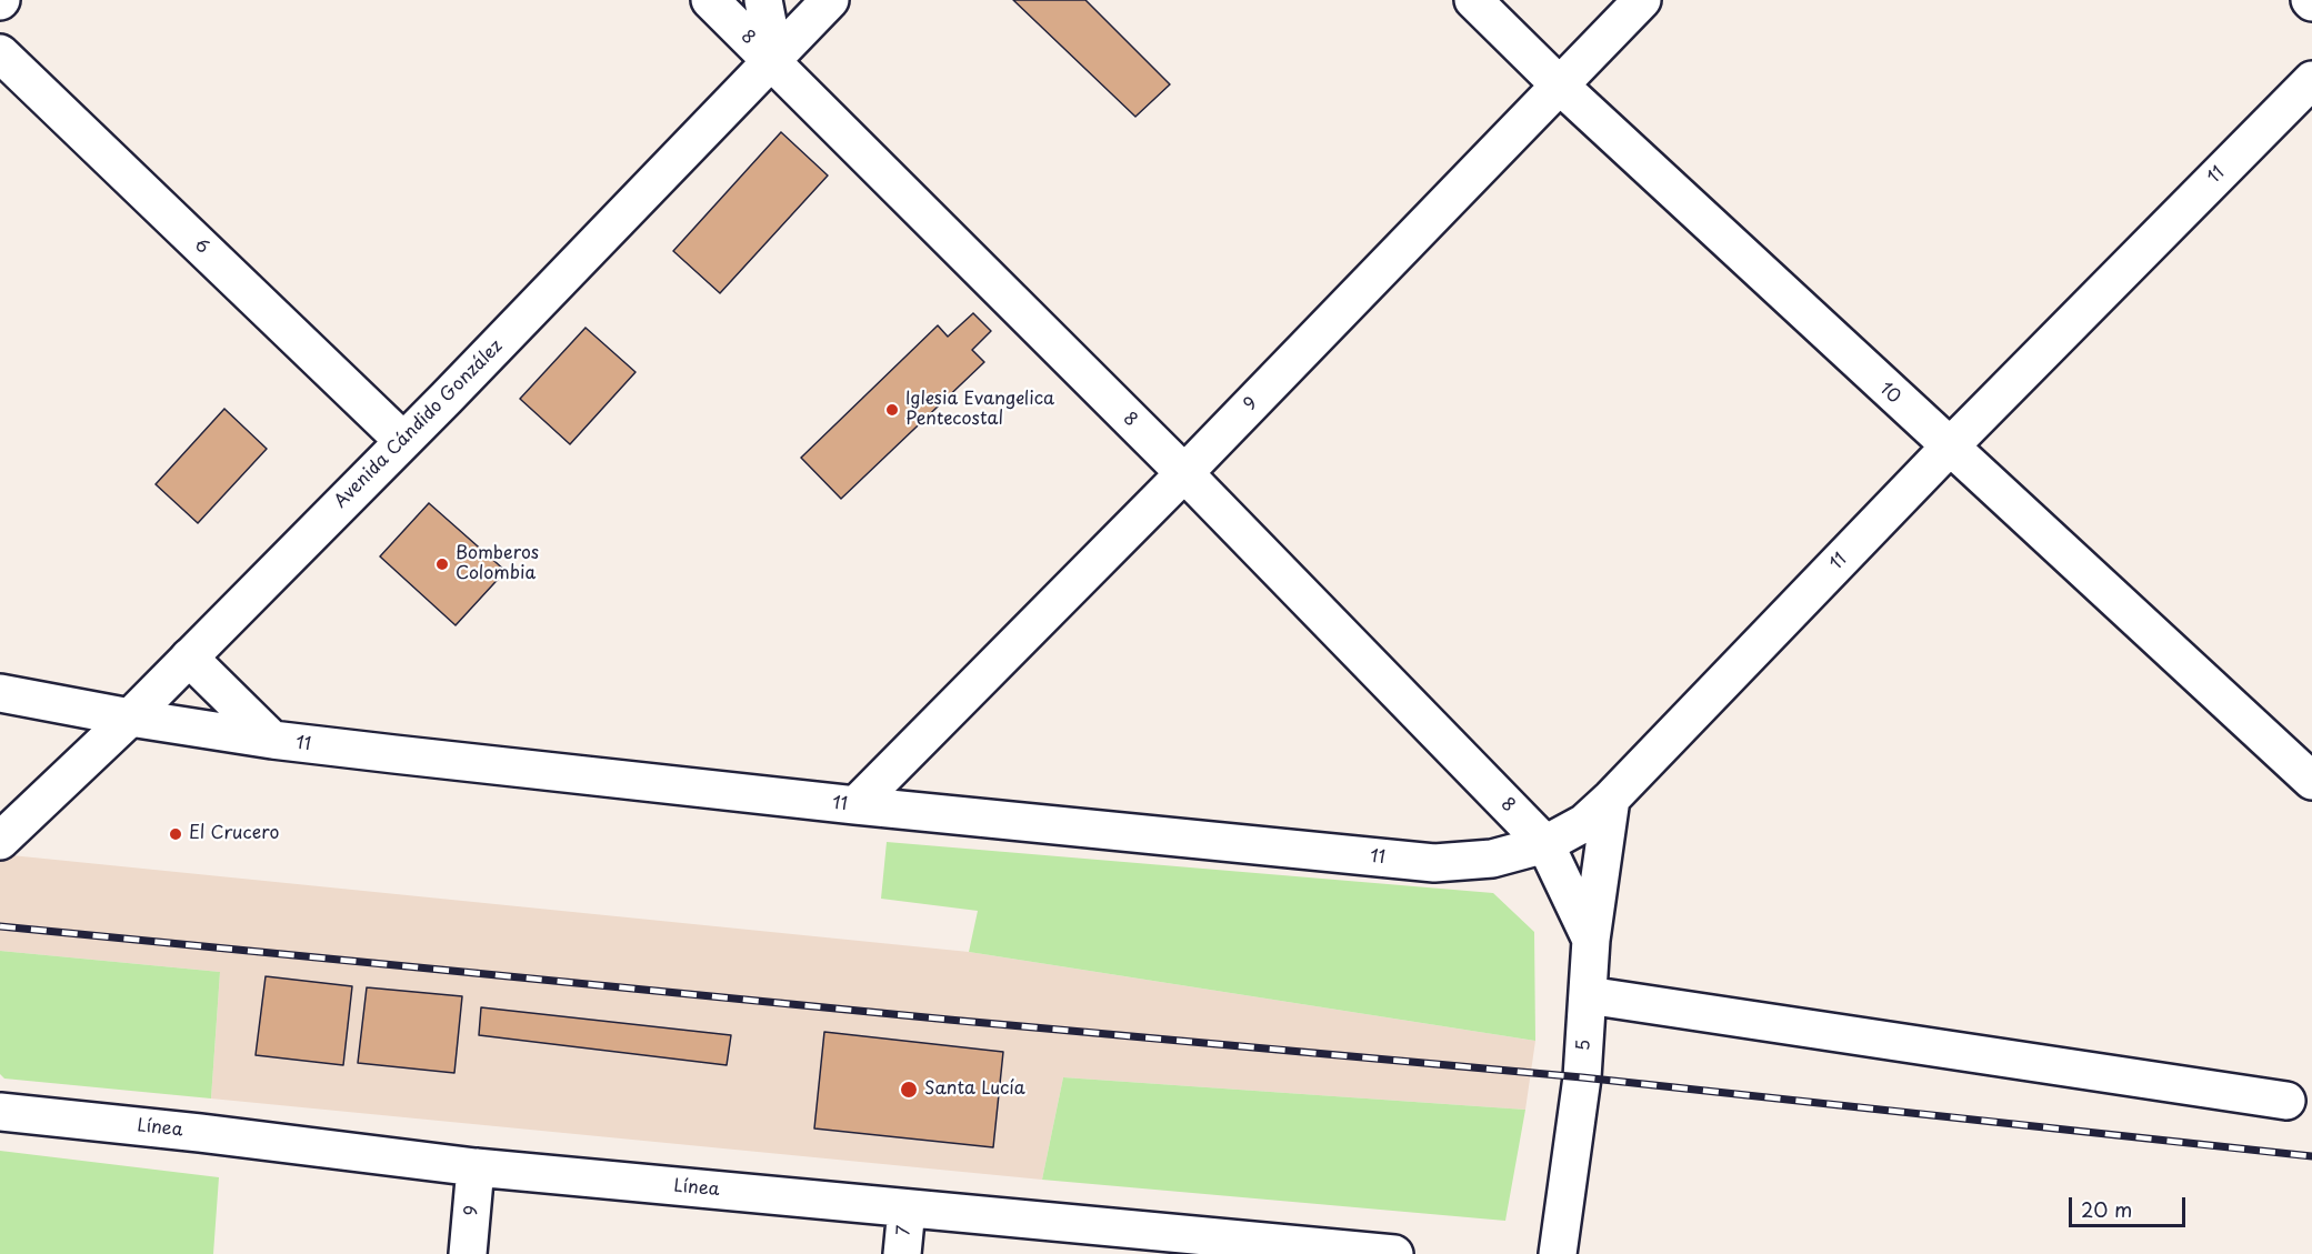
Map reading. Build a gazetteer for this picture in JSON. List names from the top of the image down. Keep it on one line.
{"streets":{"street":["8","11","6","10","9","Avenida Cándido González","5","Línea","7"]},"crossings":[["8","11"],["8","9"],["8","Avenida Cándido González"],["8","5"],["11","10"],["11","9"],["11","Avenida Cándido González"],["11","5"],["6","Avenida Cándido González"],["10","9"],["9","Línea"],["Línea","7"]],"places":["Iglesia Evangelica Pentecostal","Bomberos Colombia","El Crucero","Santa Lucía"],"scale_bar":"20 m"}
